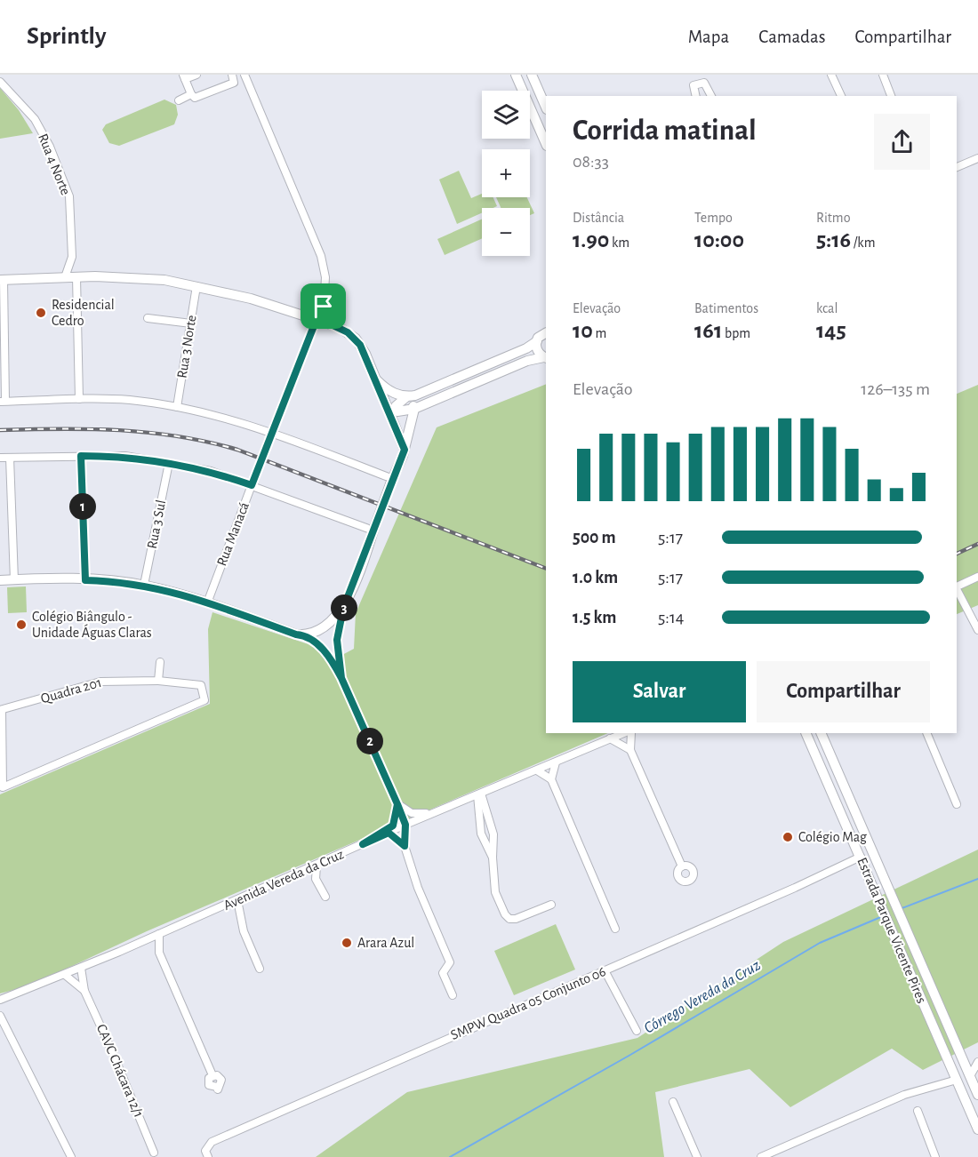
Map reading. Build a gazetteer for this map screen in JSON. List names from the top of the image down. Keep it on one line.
{"streets":{"main road":["Estrada Parque Vicente Pires"],"street":["Rua 4 Norte","Rua 3 Norte","Rua 3 Sul","Rua Manacá","Quadra 201","Avenida Vereda da Cruz","SMPW Quadra 05 Conjunto 06","CAVC Chácara 12/1"]},"crossings":[["Avenida Vereda da Cruz","CAVC Chácara 12/1"],["Estrada Parque Vicente Pires","SMPW Quadra 05 Conjunto 06"]],"water":["Córrego Vereda da Cruz"],"places":["Residencial Cedro","Colégio Biângulo - Unidade Águas Claras","Colégio Mag","Arara Azul"],"page":{"header":"Sprintly","nav":["Mapa","Camadas","Compartilhar"],"map_buttons":["+","−"],"heading":["Corrida matinal","08:33"],"stats":[["Distância","1.90 km"],["Tempo","10:00"],["Ritmo","5:16 /km"],["Elevação","10 m"],["Batimentos","161 bpm"],["kcal","145"]],"chart":["Elevação","126–135 m"],"pins":["1","3","2"],"list":[{"name":"500 m","note":"5:17"},{"name":"1.0 km","note":"5:17"},{"name":"1.5 km","note":"5:14"}],"buttons":["Salvar","Compartilhar"]}}
